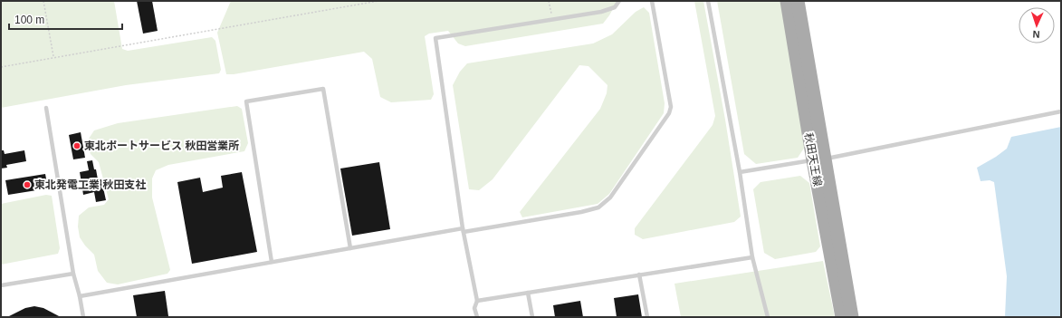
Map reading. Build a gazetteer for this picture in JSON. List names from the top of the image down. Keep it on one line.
{"streets":{"main road":["秋田天王線"]},"places":["東北ポートサービス 秋田営業所","東北発電工業 秋田支社"],"scale_bar":"100 m","north":"bottom"}
